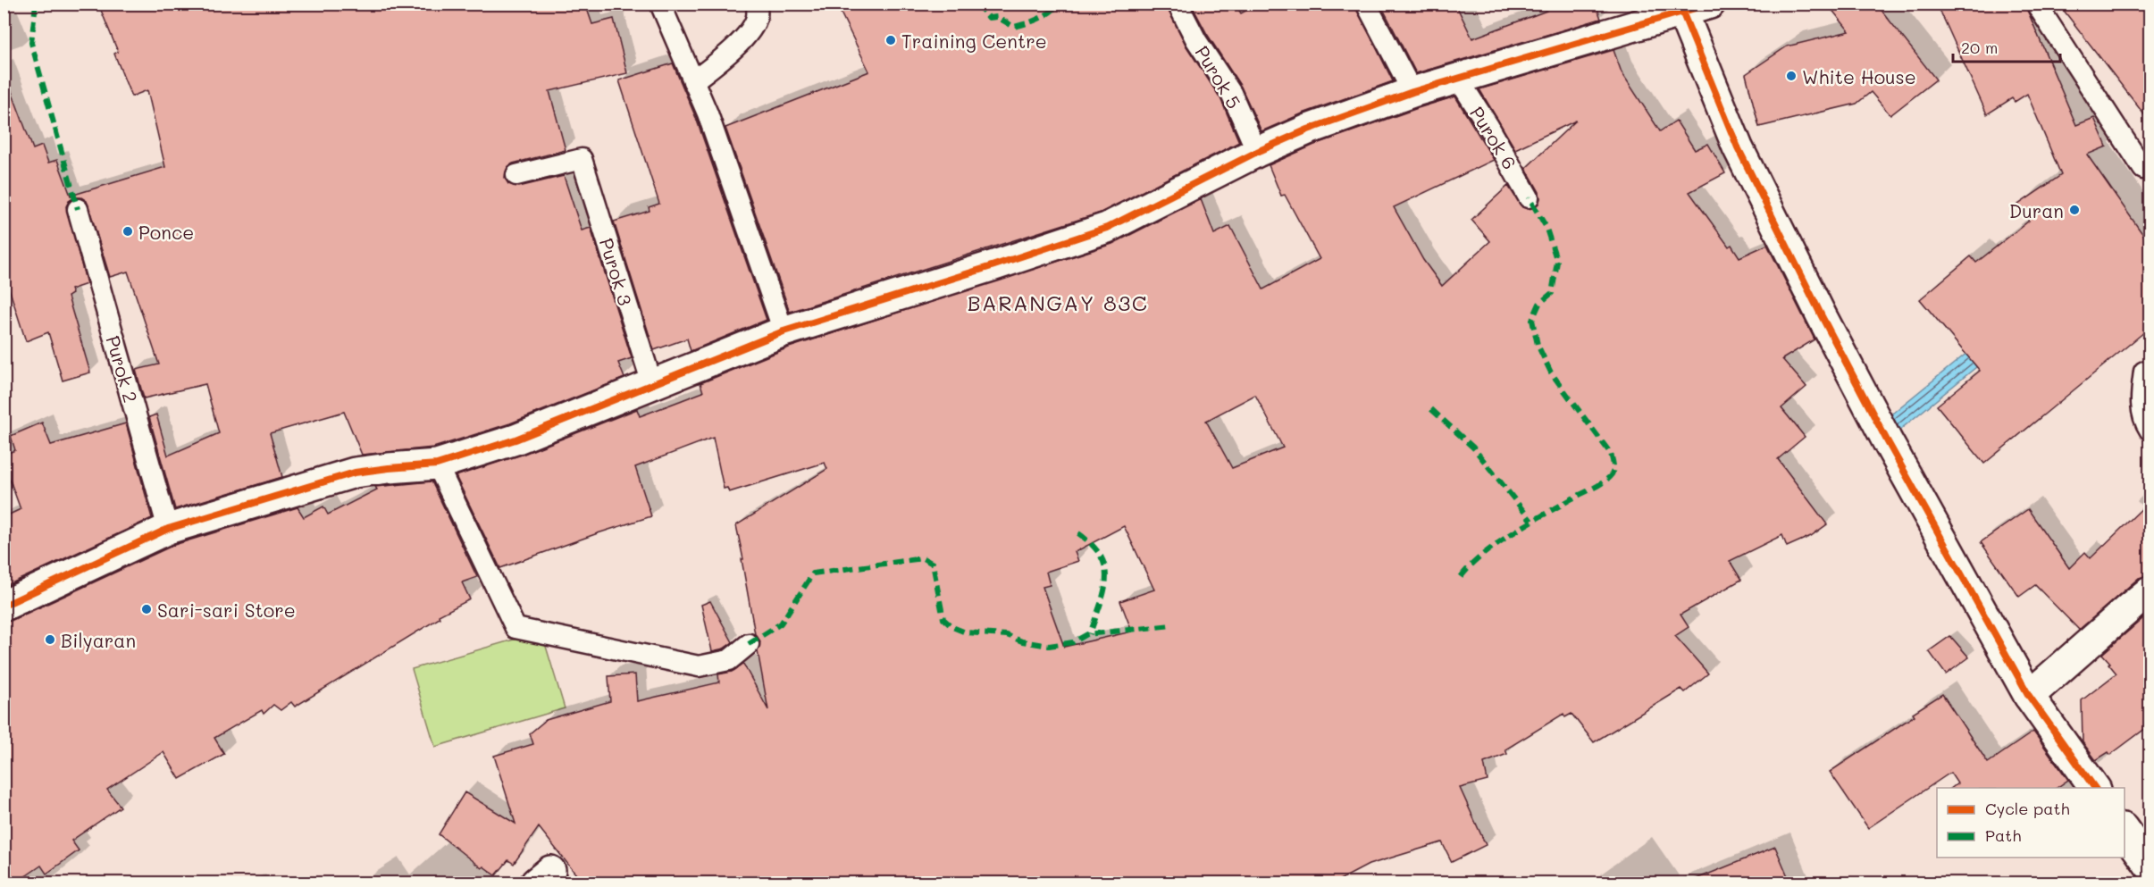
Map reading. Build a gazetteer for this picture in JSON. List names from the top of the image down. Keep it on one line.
{"streets":{"lane":["Purok 5","Purok 6","Purok 3","Purok 2"]},"districts":["BARANGAY 83C"],"places":["Training Centre","White House","Duran","Ponce","Sari-sari Store","Bilyaran"],"legend":["Cycle path","Path"],"scale_bar":"20 m"}
